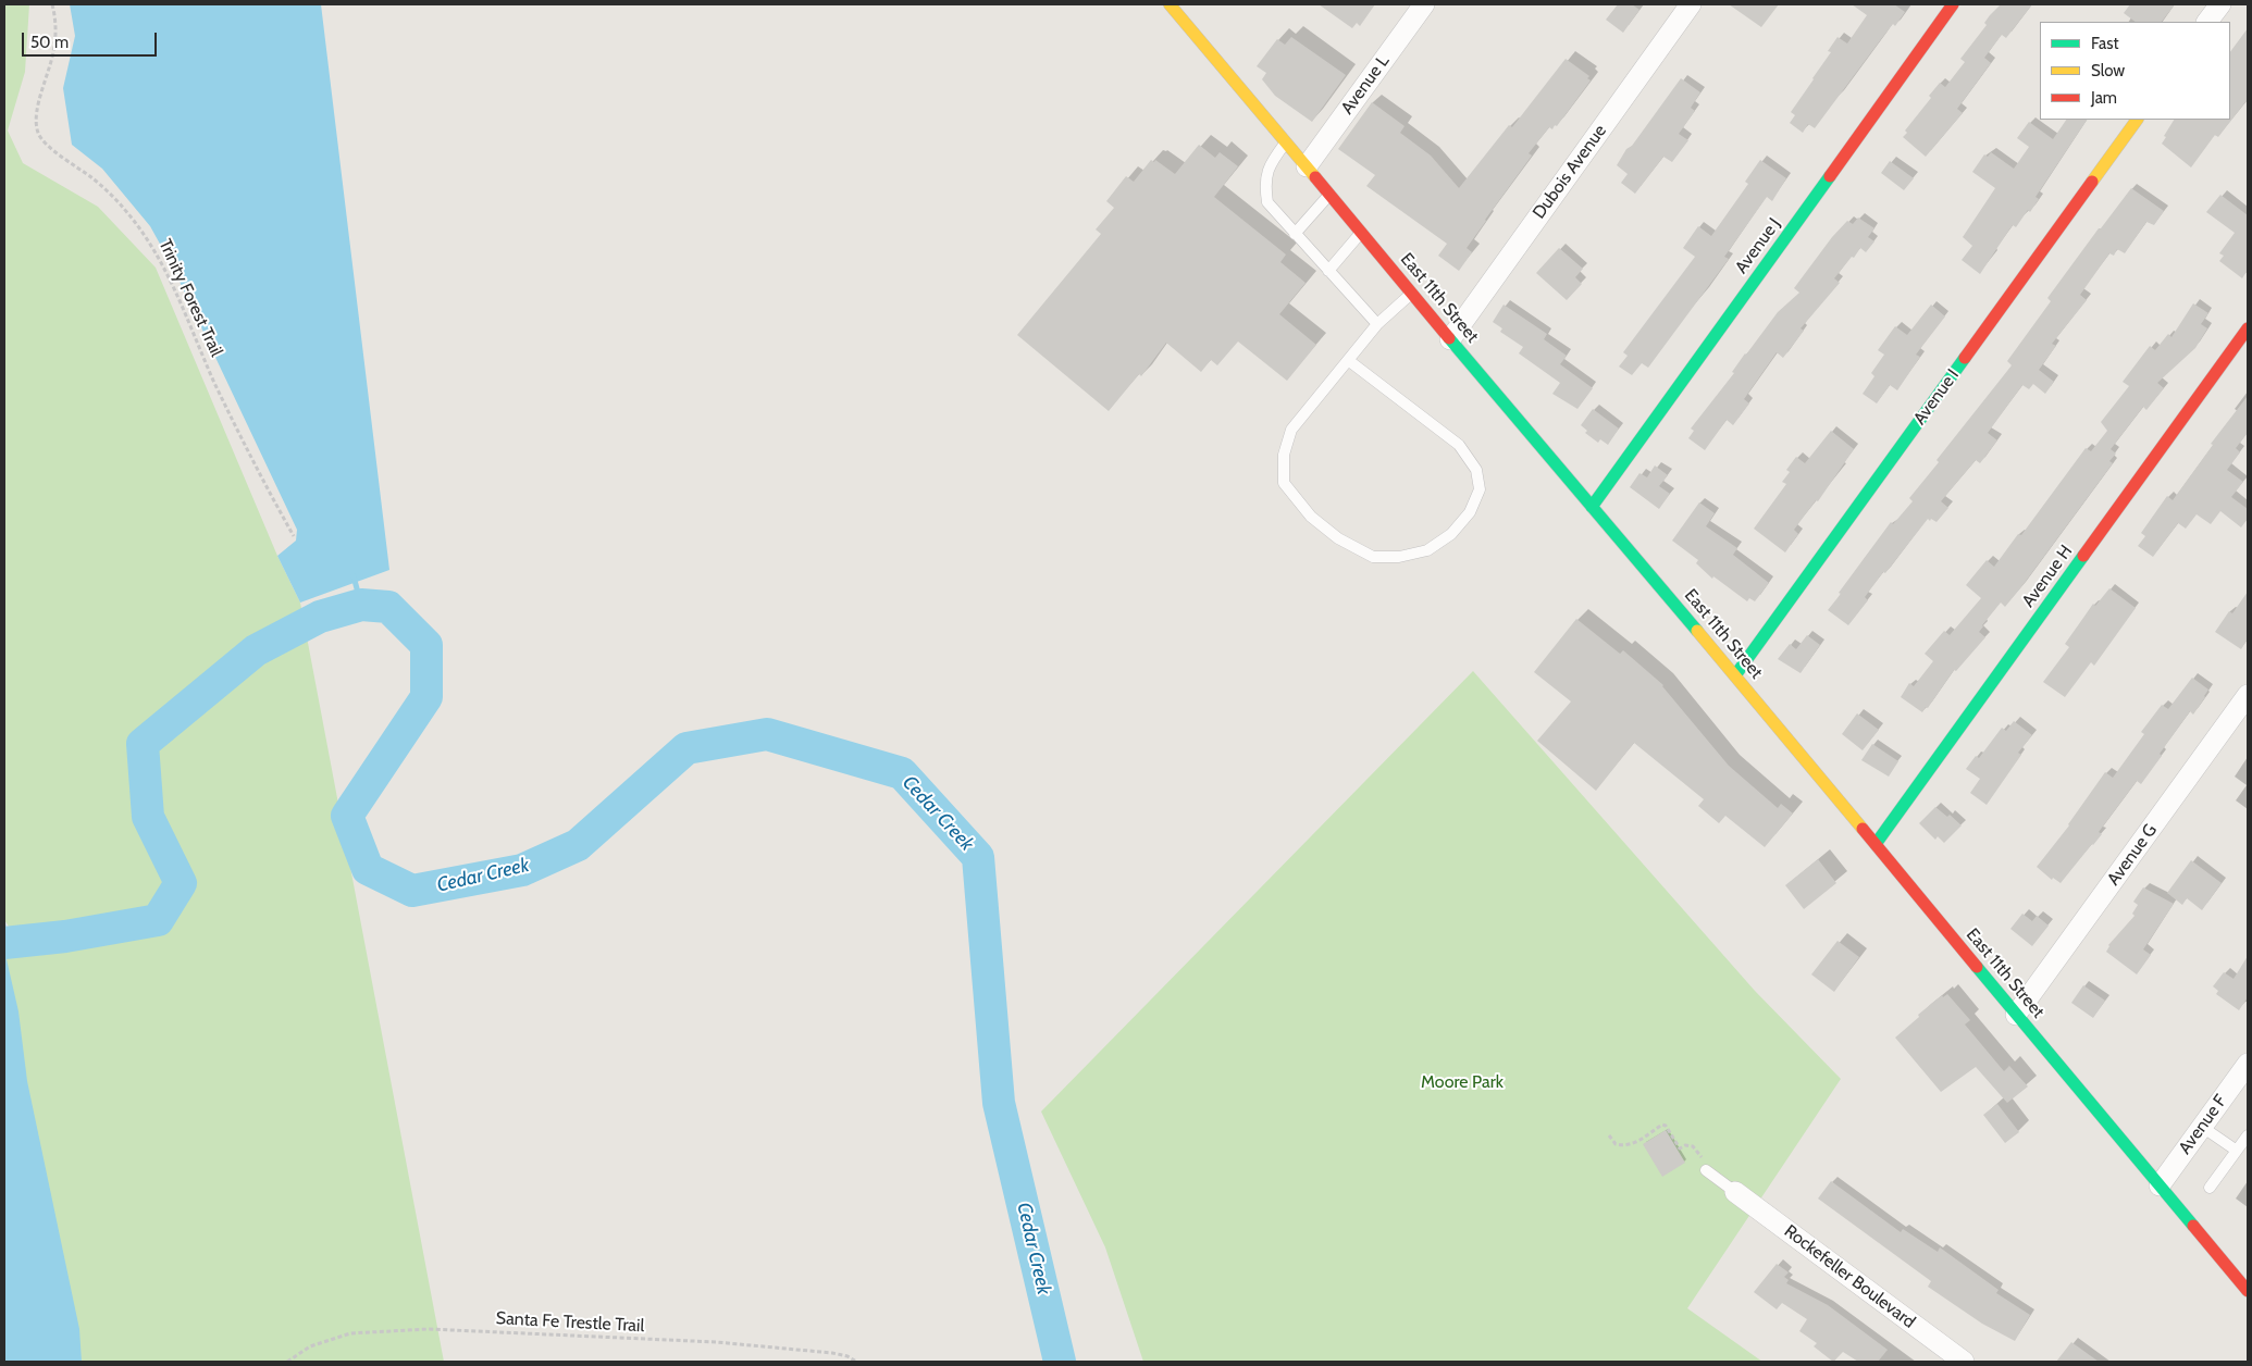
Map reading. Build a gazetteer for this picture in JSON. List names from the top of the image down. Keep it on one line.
{"streets":{"street":["Avenue L","Dubois Avenue","Avenue J","East 11th Street","Avenue I","Avenue H","Avenue G","Avenue F","Rockefeller Boulevard"],"path":["Trinity Forest Trail","Santa Fe Trestle Trail"]},"crossings":[["Avenue L","East 11th Street"],["Dubois Avenue","East 11th Street"],["Avenue J","East 11th Street"],["East 11th Street","Avenue I"],["East 11th Street","Avenue H"],["East 11th Street","Avenue G"],["East 11th Street","Avenue F"]],"water":["Cedar Creek"],"parks":["Moore Park"],"legend":["Fast","Slow","Jam"],"scale_bar":"50 m"}
